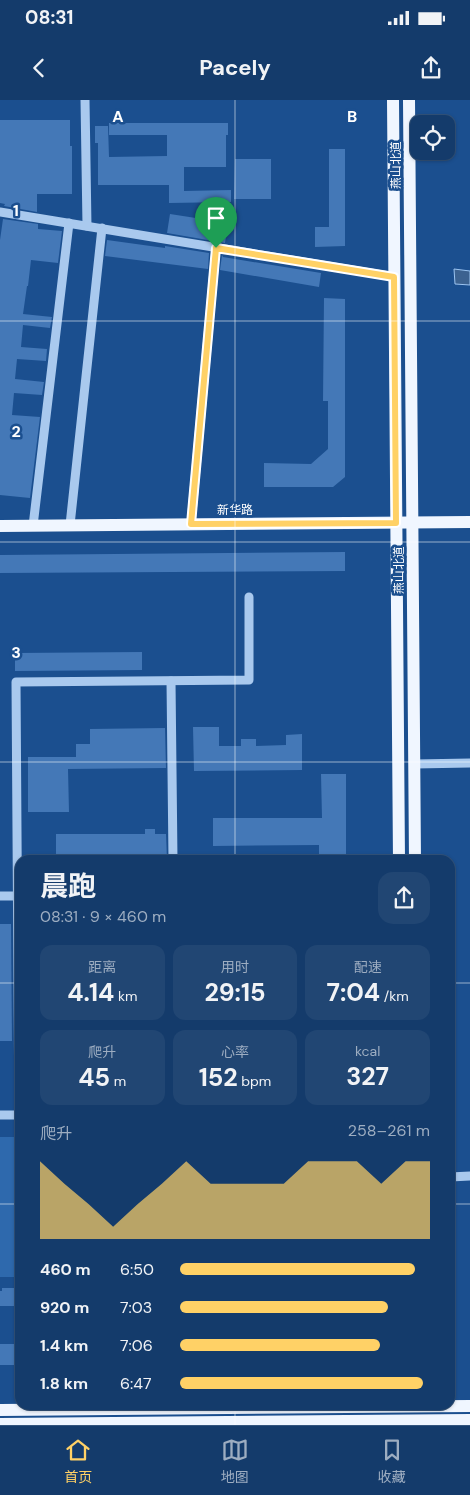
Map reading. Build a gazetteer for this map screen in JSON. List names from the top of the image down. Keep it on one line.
{"streets":{"main road":["燕山北道","新华路"]},"crossings":[["燕山北道","新华路"]],"page":{"status":"08:31","header":"Pacely","heading":["晨跑","08:31 · 9 × 460 m"],"stats":[["距离","4.14 km"],["用时","29:15"],["配速","7:04 /km"],["爬升","45 m"],["心率","152 bpm"],["kcal","327"]],"chart":["爬升","258–261 m"],"list":[{"name":"460 m","note":"6:50"},{"name":"920 m","note":"7:03"},{"name":"1.4 km","note":"7:06"},{"name":"1.8 km","note":"6:47"}],"tabs":["首页","地图","收藏"]},"grid":{"columns":["A","B"],"rows":["1","2","3"]}}
